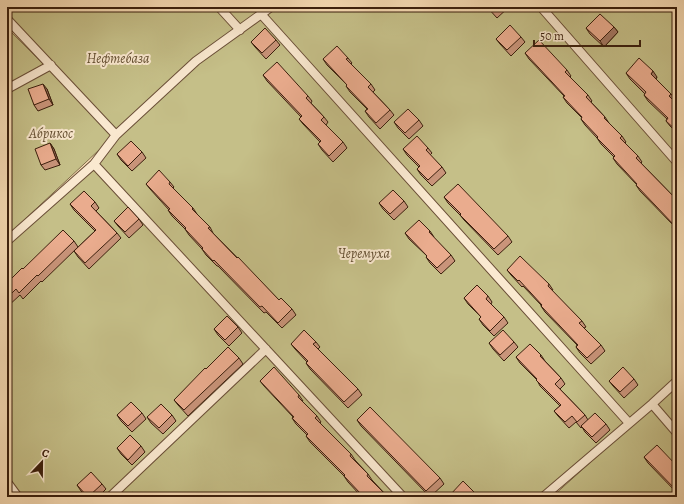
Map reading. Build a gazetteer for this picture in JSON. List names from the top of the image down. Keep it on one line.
{"parks":["Нефтебаза","Абрикос","Черемуха"],"scale_bar":"50 m","north":"top"}
